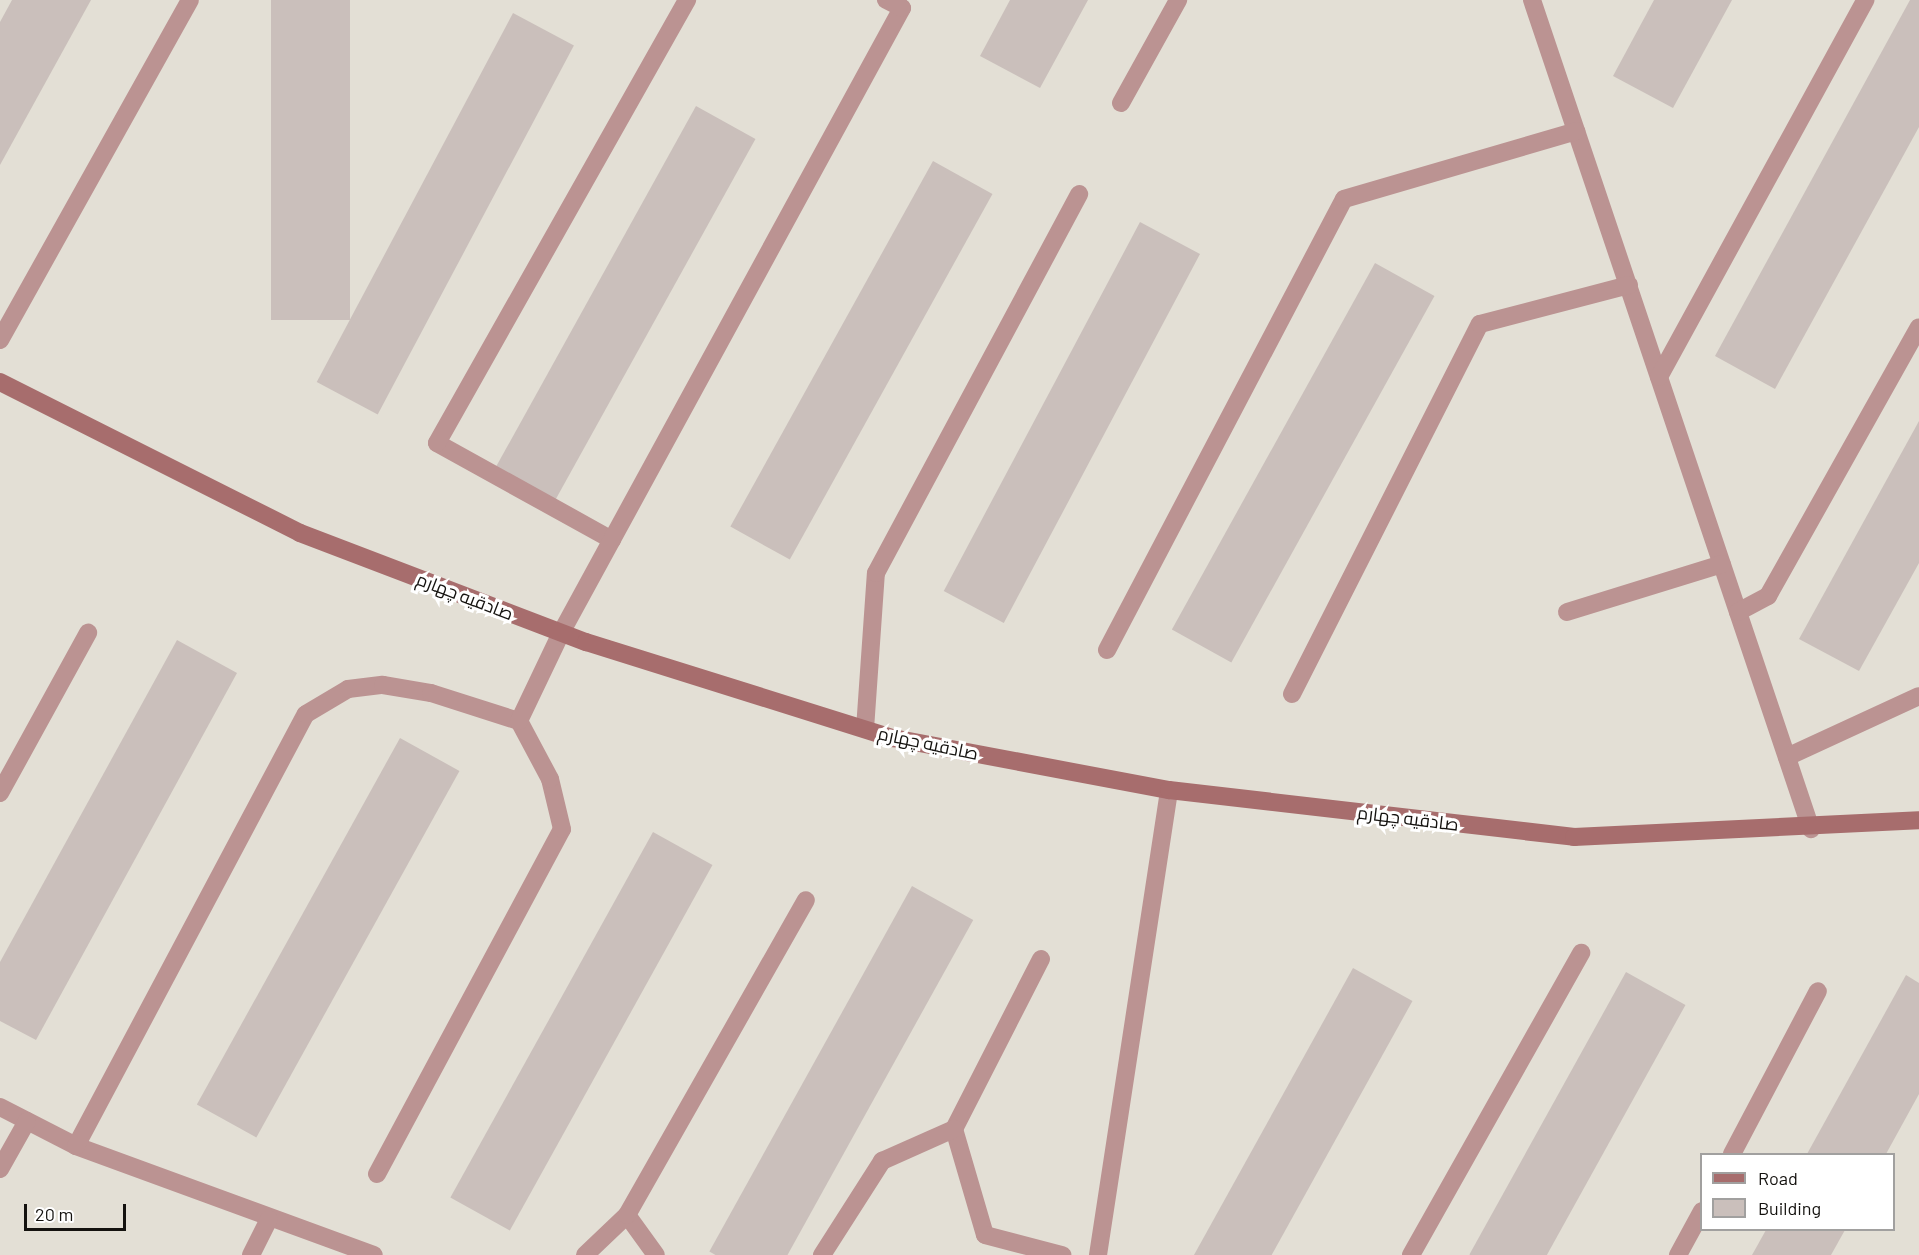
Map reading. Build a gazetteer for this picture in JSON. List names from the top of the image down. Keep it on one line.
{"streets":{"street":["صادقیه چهارم"]},"legend":["Road","Building"],"scale_bar":"20 m"}
